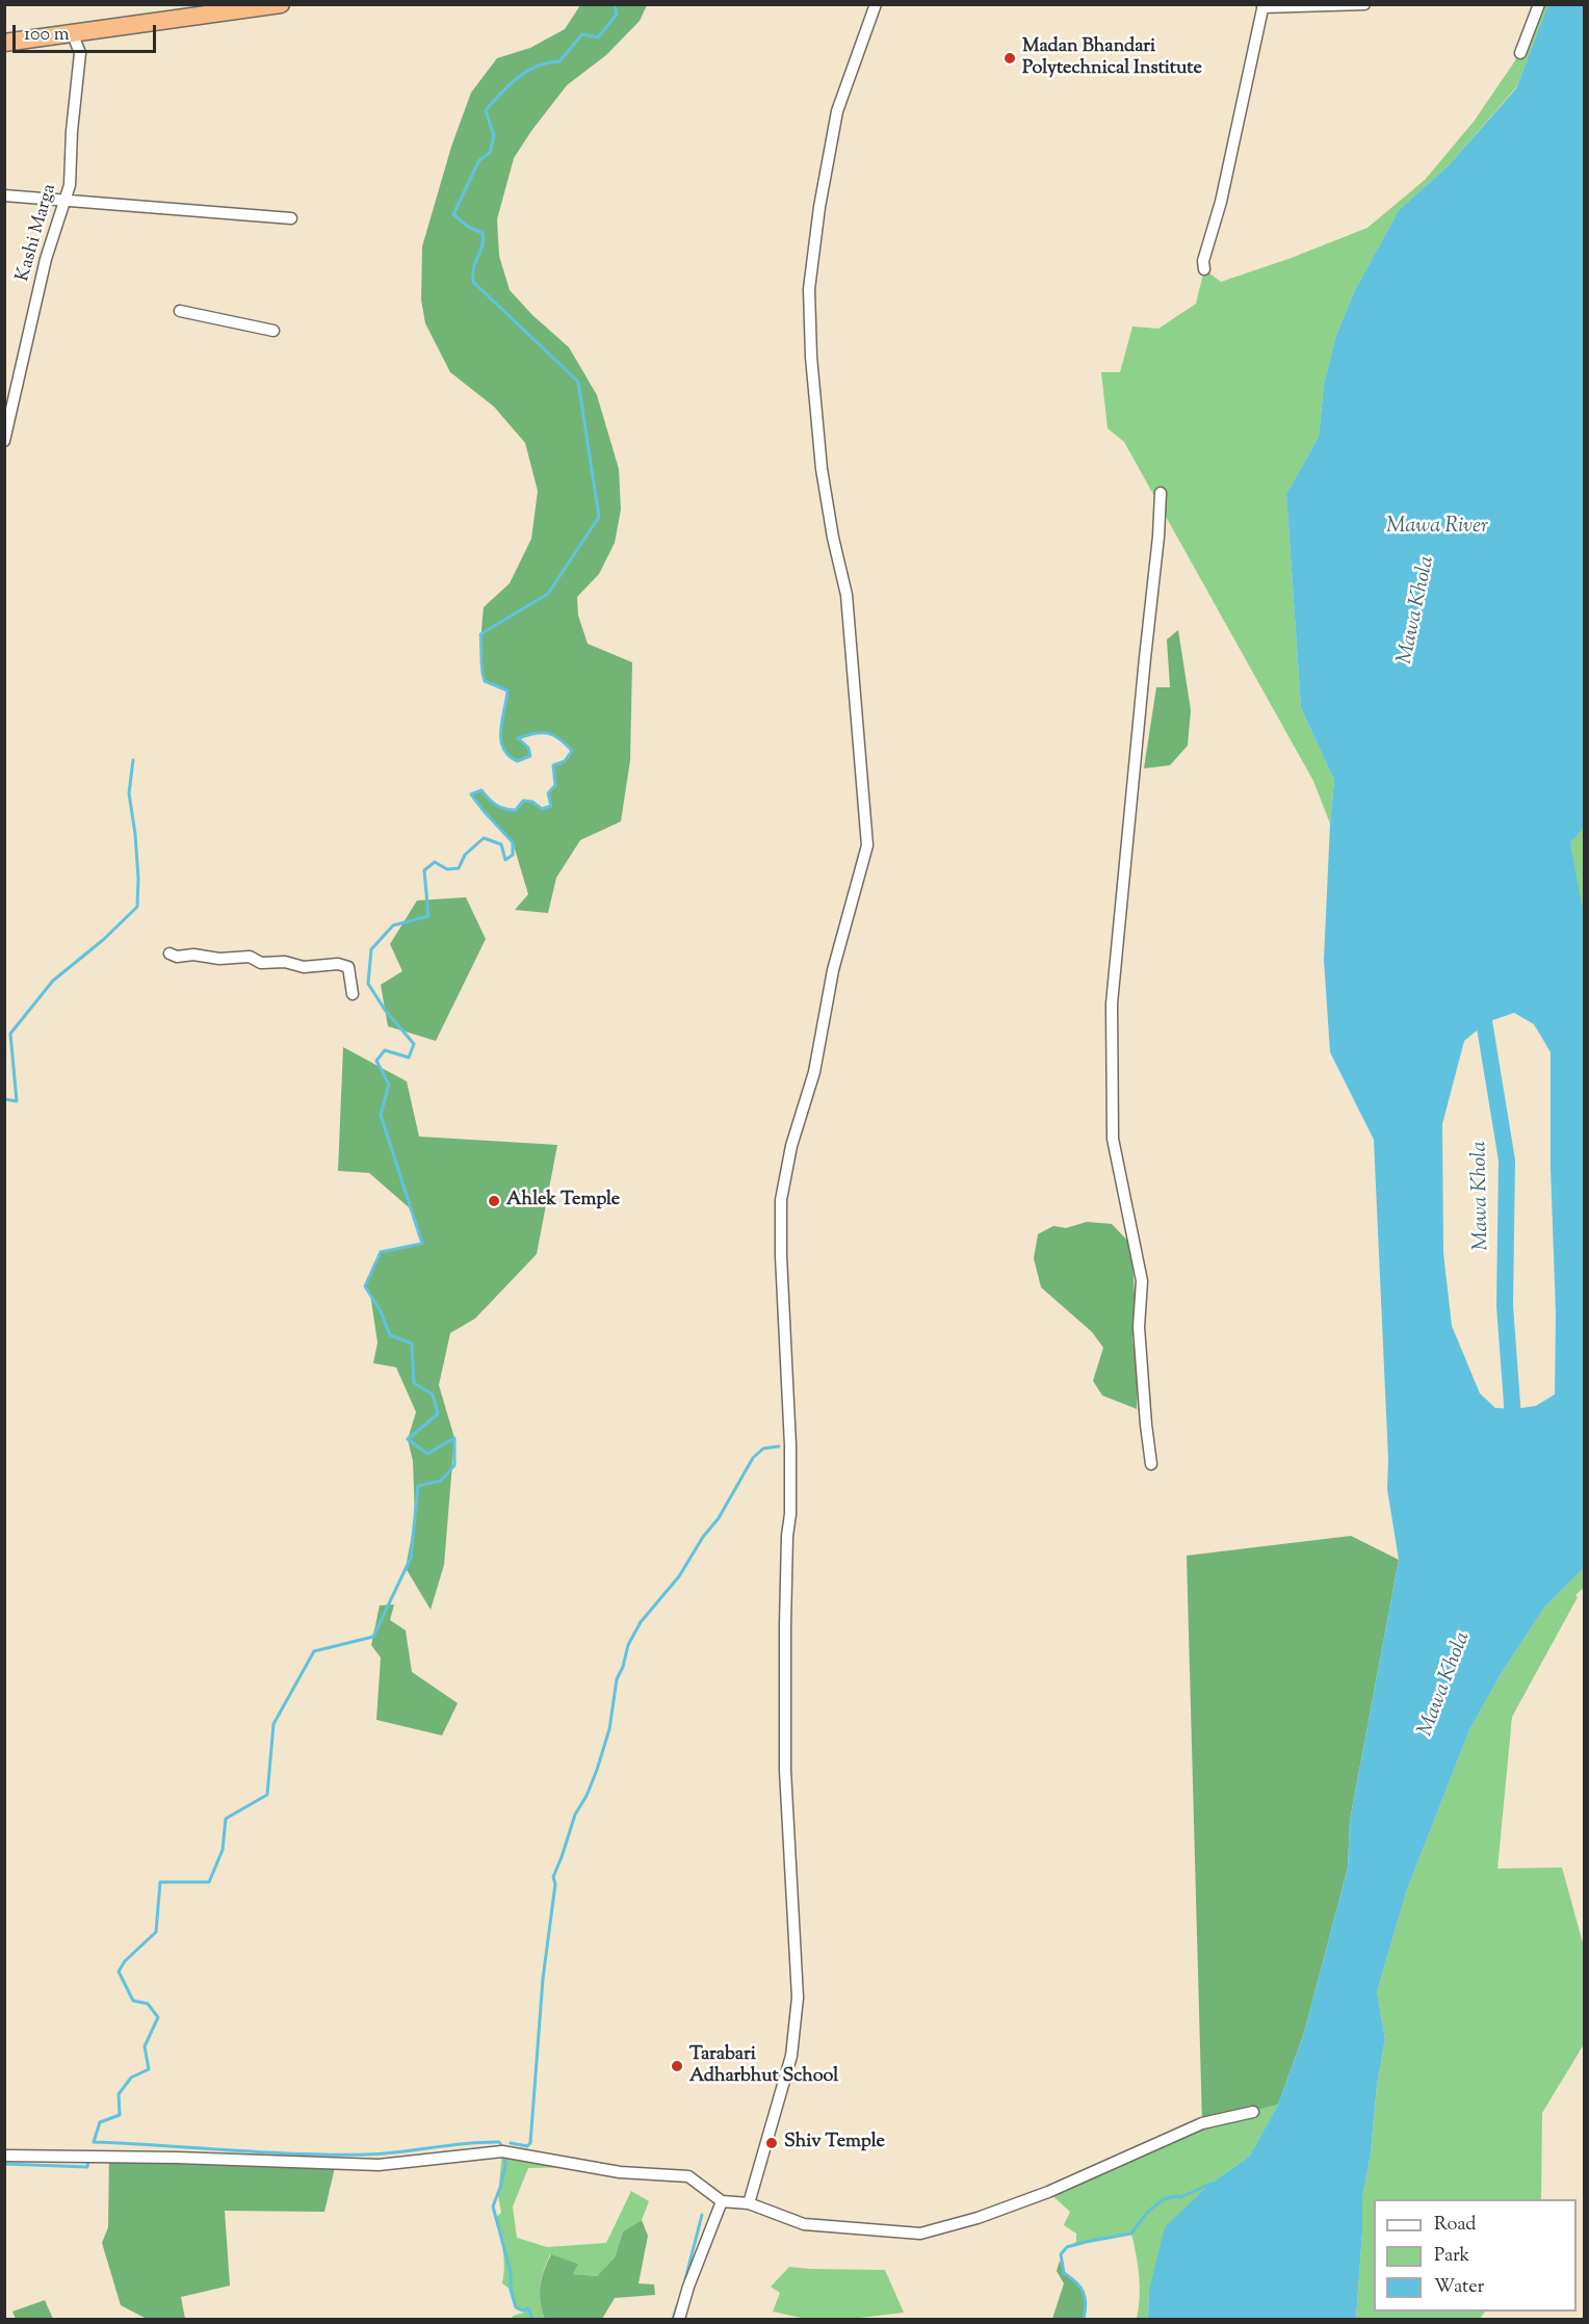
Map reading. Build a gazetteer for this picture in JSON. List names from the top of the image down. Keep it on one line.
{"streets":{"street":["Kashi Marga"]},"water":["Mawa River","Mawa Khola"],"places":["Madan Bhandari Polytechnical Institute","Ahlek Temple","Tarabari Adharbhut School","Shiv Temple"],"legend":["Road","Park","Water"],"scale_bar":"100 m"}
